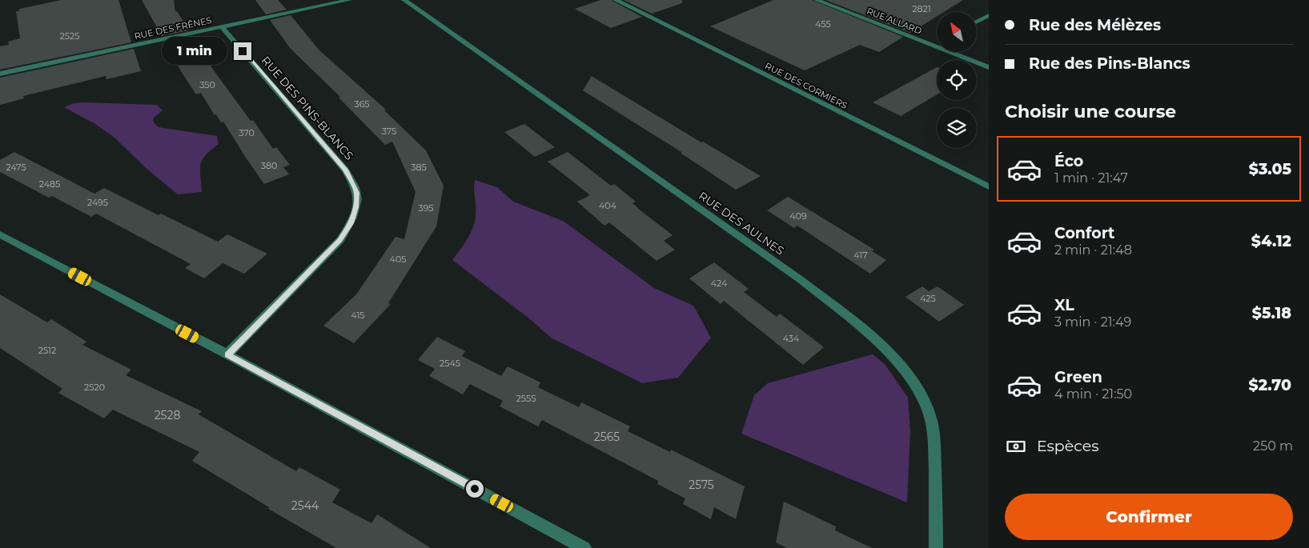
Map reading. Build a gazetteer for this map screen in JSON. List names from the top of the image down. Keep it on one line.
{"streets":{"street":["RUE ALLARD","RUE DES FRÊNES","RUE DES CORMIERS","RUE DES PINS-BLANCS","RUE DES AULNES"]},"crossings":[["RUE DES FRÊNES","RUE DES PINS-BLANCS"]],"house_numbers":["2821","455","2525","350","365","375","370","380","2475","385","2485","2495","404","395","409","417","405","424","425","415","434","2512","2545","2520","2555","2528","2565","2575","2544"],"north":"top left","page":{"banner":["Rue des Mélèzes","Rue des Pins-Blancs"],"bubble":"1 min","heading":"Choisir une course","list":[{"name":"Éco","note":"1 min · 21:47","value":"$3.05"},{"name":"Confort","note":"2 min · 21:48","value":"$4.12"},{"name":"XL","note":"3 min · 21:49","value":"$5.18"},{"name":"Green","note":"4 min · 21:50","value":"$2.70"}],"pay":["Espèces","250 m"],"buttons":"Confirmer"}}
